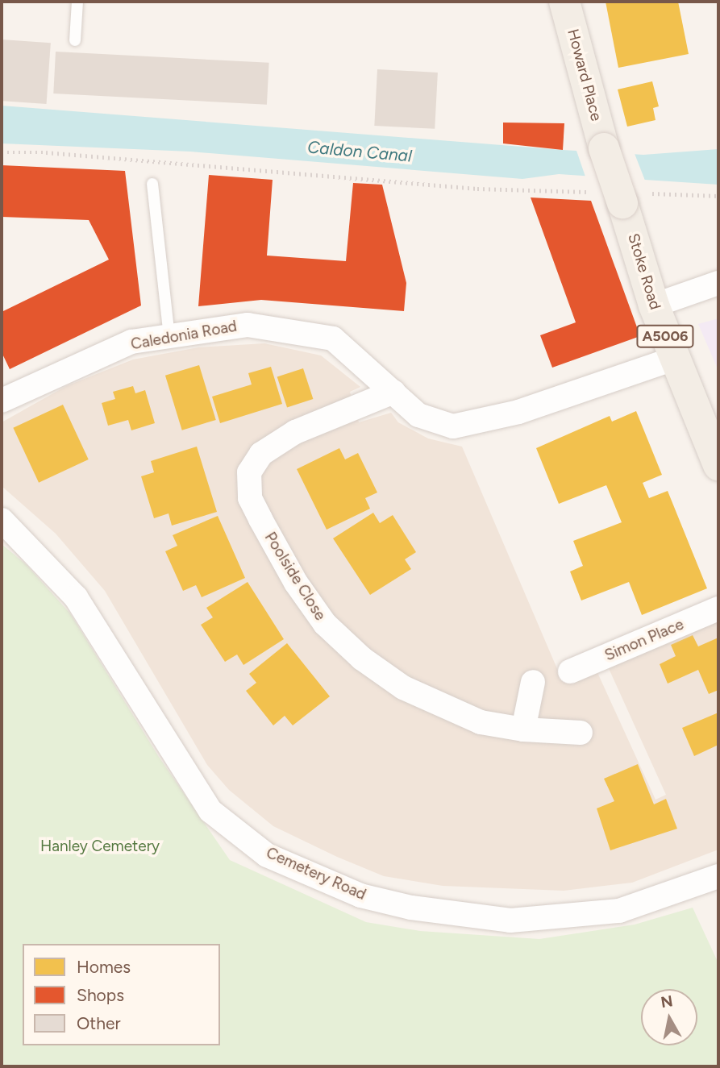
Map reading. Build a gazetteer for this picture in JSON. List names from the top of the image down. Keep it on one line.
{"streets":{"main road":["Howard Place","Stoke Road","A5006"],"street":["Caledonia Road","Poolside Close","Simon Place","Cemetery Road"]},"crossings":[["Howard Place","Stoke Road"],["Stoke Road","Caledonia Road"],["Caledonia Road","Poolside Close"]],"water":["Caldon Canal"],"parks":["Hanley Cemetery"],"legend":["Homes","Shops","Other"],"north":"top"}
